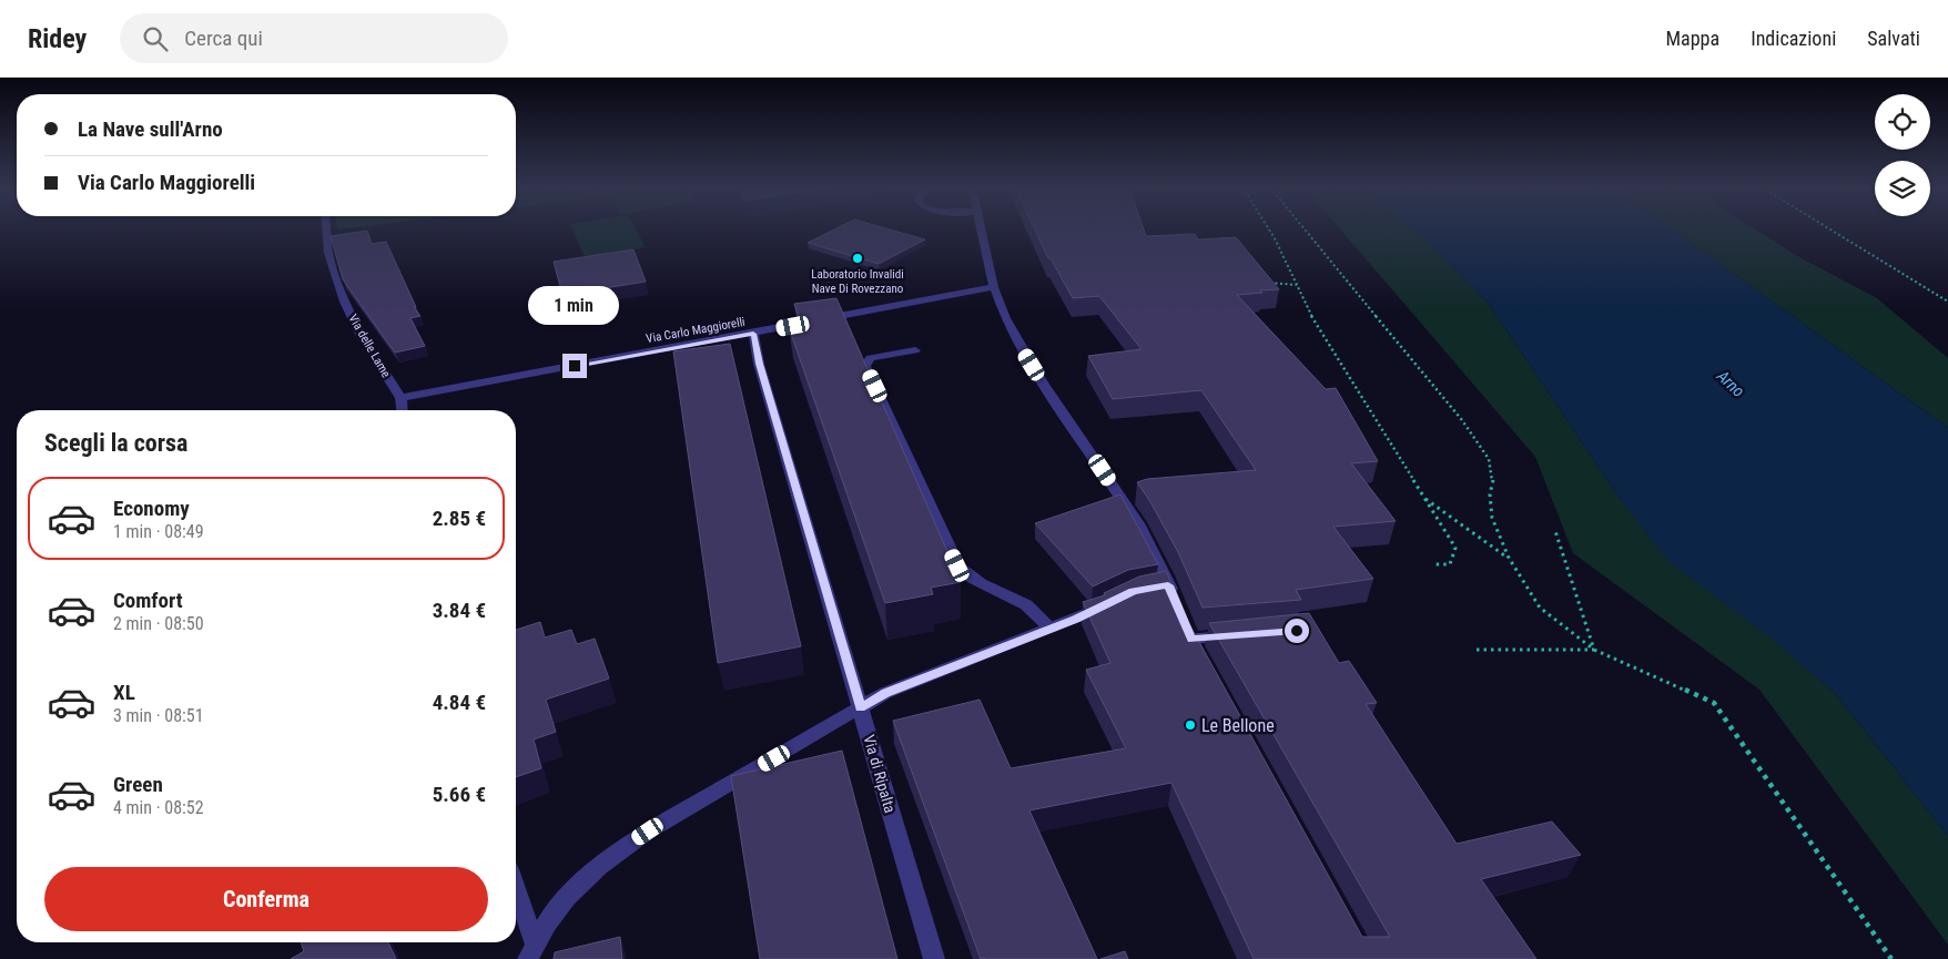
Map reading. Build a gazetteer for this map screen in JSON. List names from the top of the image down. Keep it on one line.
{"streets":{"street":["Via Carlo Maggiorelli","Via delle Lame","Via di Ripalta"]},"crossings":[["Via Carlo Maggiorelli","Via delle Lame"],["Via Carlo Maggiorelli","Via di Ripalta"]],"water":["Arno"],"places":["Laboratorio Invalidi Nave Di Rovezzano","Le Bellone"],"page":{"header":"Ridey","search":"Cerca qui","nav":["Mappa","Indicazioni","Salvati"],"banner":["La Nave sull'Arno","Via Carlo Maggiorelli"],"bubble":"1 min","heading":"Scegli la corsa","list":[{"name":"Economy","note":"1 min · 08:49","value":"2.85 €"},{"name":"Comfort","note":"2 min · 08:50","value":"3.84 €"},{"name":"XL","note":"3 min · 08:51","value":"4.84 €"},{"name":"Green","note":"4 min · 08:52","value":"5.66 €"}],"buttons":"Conferma"}}
